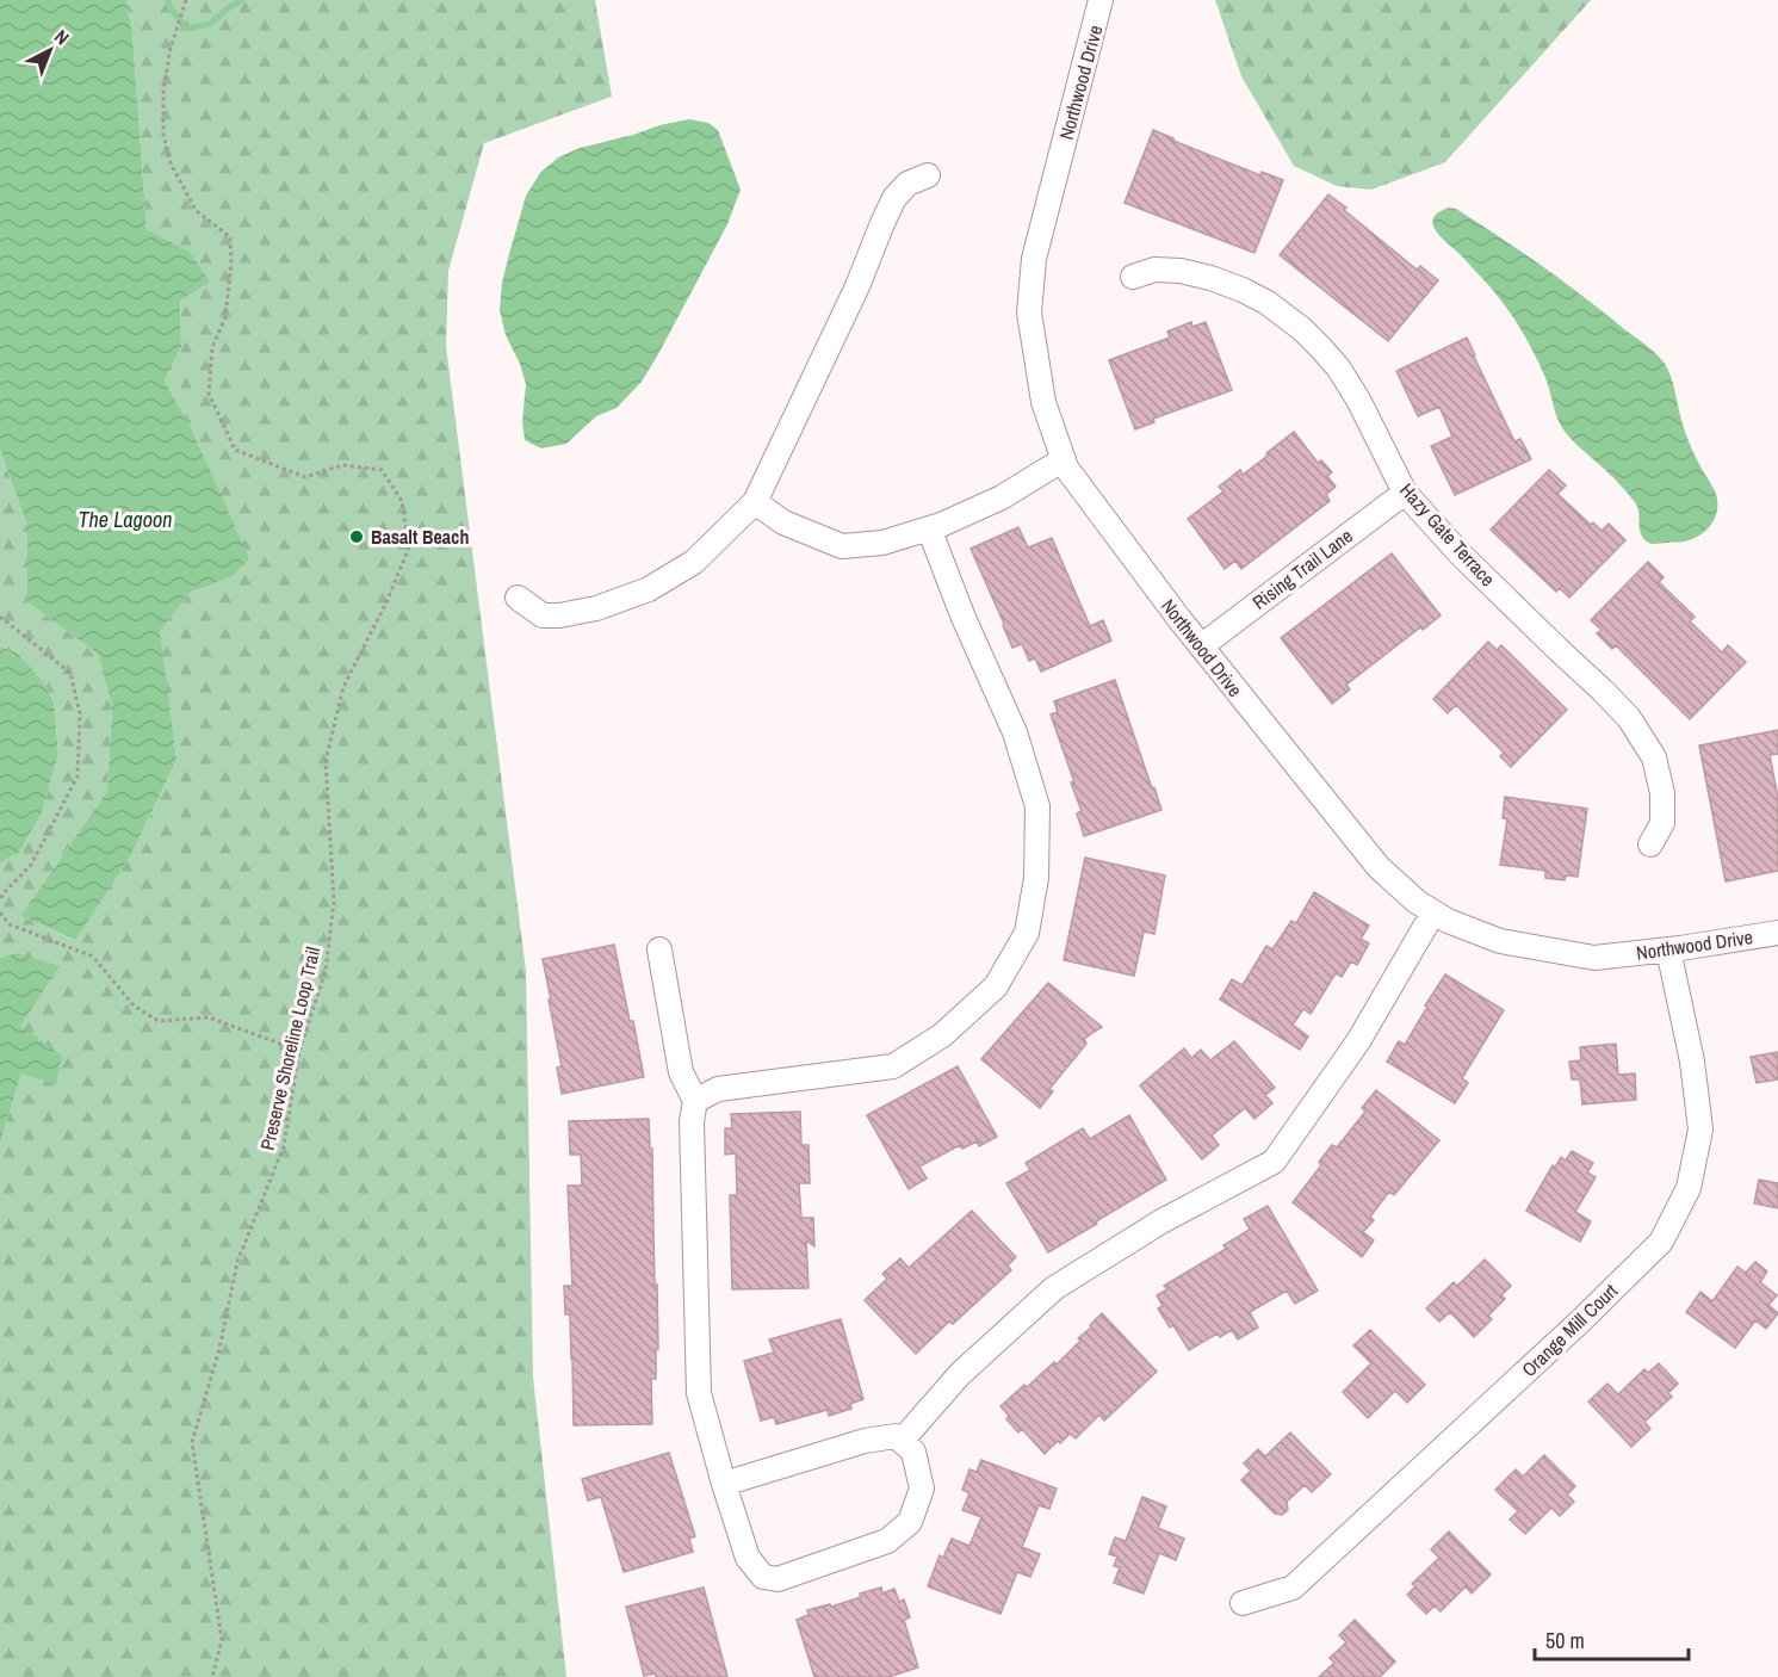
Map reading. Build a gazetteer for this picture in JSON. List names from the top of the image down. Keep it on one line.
{"streets":{"street":["Northwood Drive","Hazy Gate Terrace","Rising Trail Lane","Orange Mill Court"],"path":["Preserve Shoreline Loop Trail"]},"crossings":[["Northwood Drive","Rising Trail Lane"],["Northwood Drive","Orange Mill Court"],["Hazy Gate Terrace","Rising Trail Lane"]],"water":["The Lagoon"],"places":["Basalt Beach"],"scale_bar":"50 m","north":"top right"}
